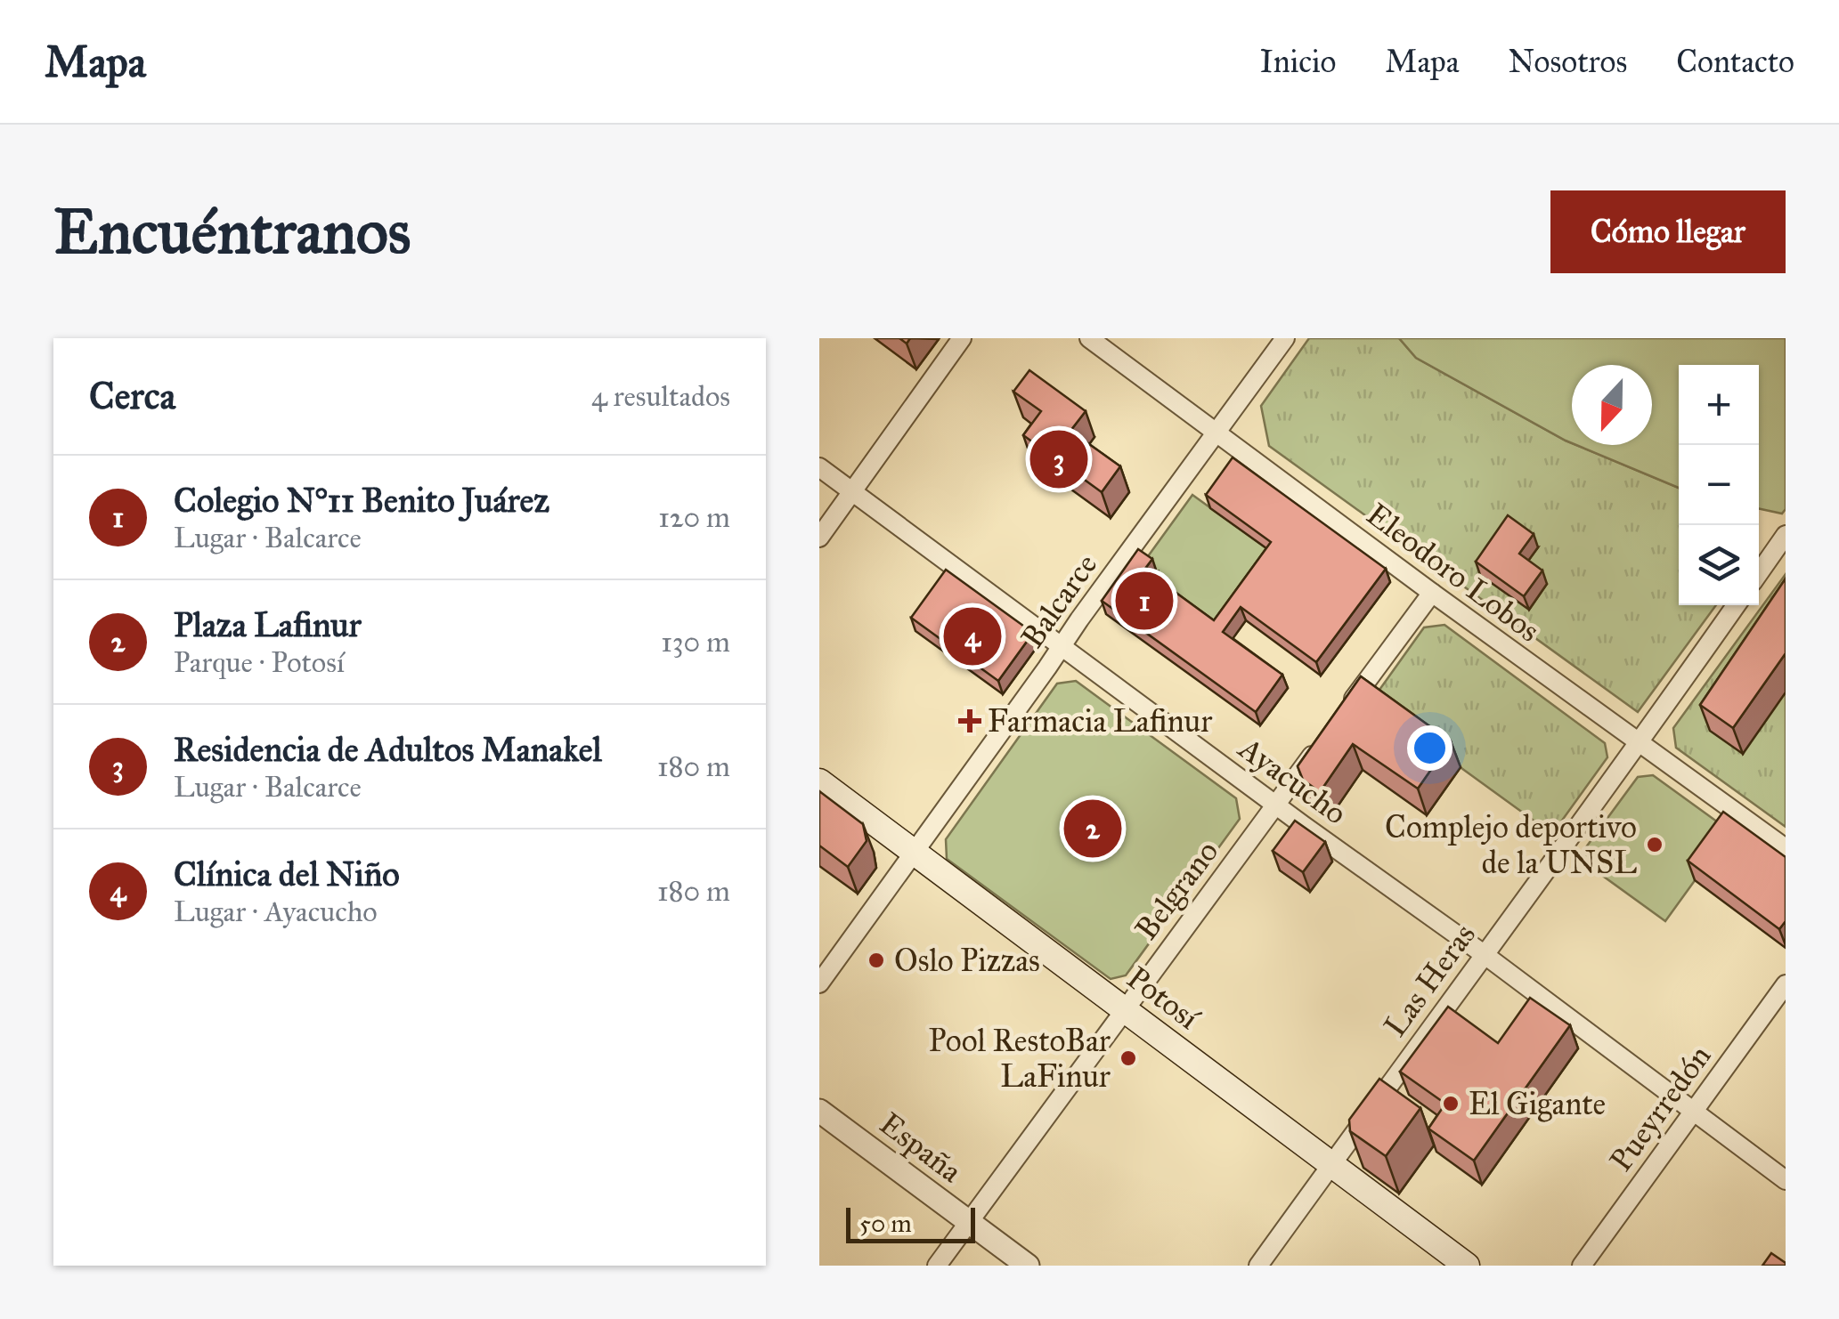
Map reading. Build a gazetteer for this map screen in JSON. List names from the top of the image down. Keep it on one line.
{"streets":{"main road":["Potosí"],"street":["Eleodoro Lobos","Balcarce","Ayacucho","Belgrano","Las Heras","Pueyrredón","España"]},"crossings":[["Eleodoro Lobos","Balcarce"],["Eleodoro Lobos","Las Heras"],["Balcarce","Ayacucho"],["Balcarce","Potosí"],["Ayacucho","Belgrano"],["Ayacucho","Las Heras"],["Ayacucho","Pueyrredón"],["Belgrano","Potosí"],["Belgrano","España"],["Las Heras","Potosí"]],"places":{"health":["Farmacia Lafinur"],"other":["Complejo deportivo de la UNSL","Oslo Pizzas","Pool RestoBar LaFinur","El Gigante"]},"scale_bar":"50 m","north":"bottom","page":{"header":"Mapa","nav":["Inicio","Mapa","Nosotros","Contacto"],"buttons":"Cómo llegar","title":"Encuéntranos","heading":["Cerca","4 resultados"],"map_buttons":["+","−"],"pins":["3","1","4","2"],"list":[{"mark":"1","name":"Colegio N°11 Benito Juárez","note":"Lugar · Balcarce","value":"120 m"},{"mark":"2","name":"Plaza Lafinur","note":"Parque · Potosí","value":"130 m"},{"mark":"3","name":"Residencia de Adultos Manakel","note":"Lugar · Balcarce","value":"180 m"},{"mark":"4","name":"Clínica del Niño","note":"Lugar · Ayacucho","value":"180 m"}],"scale":"50 m"}}
